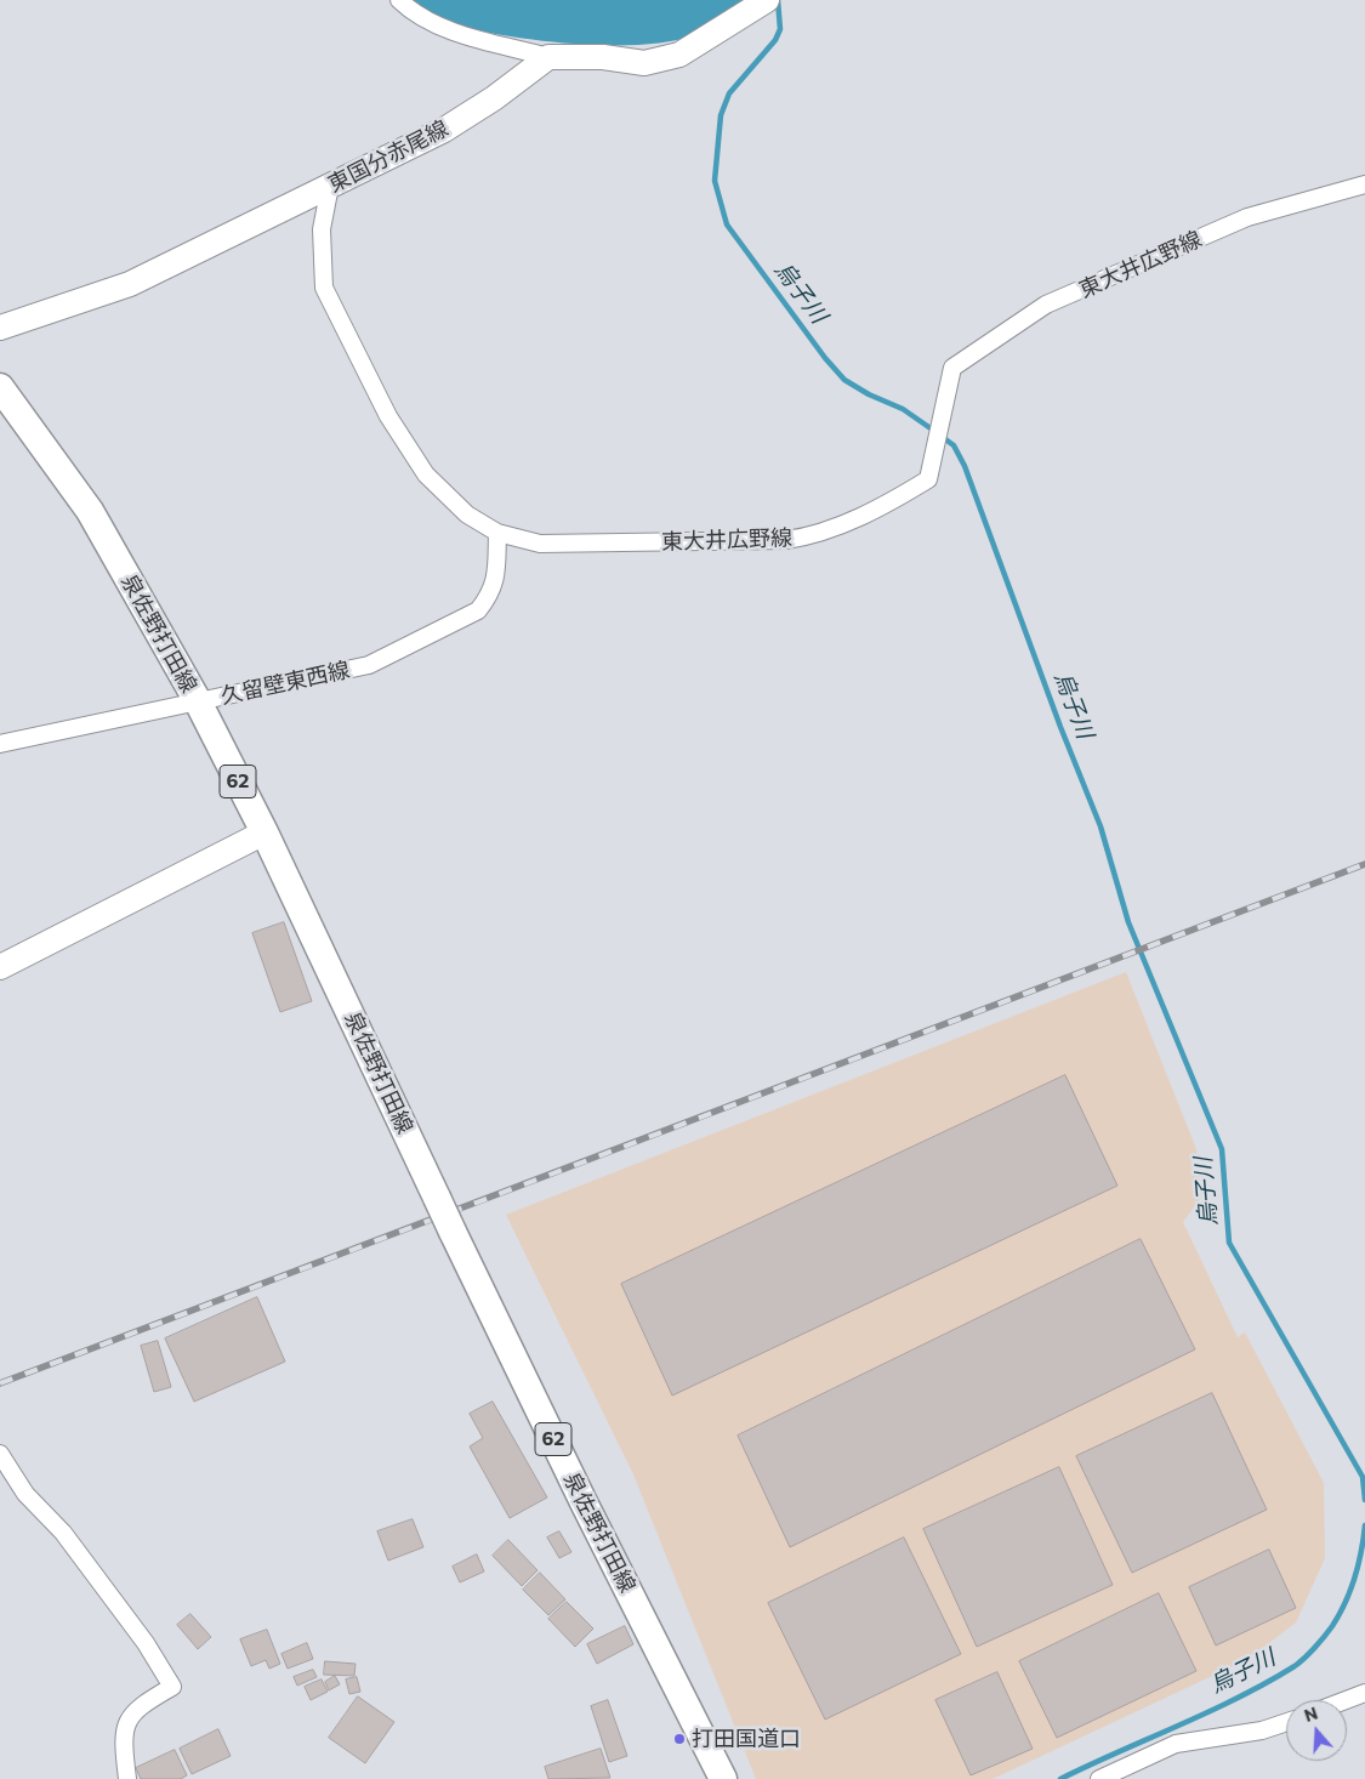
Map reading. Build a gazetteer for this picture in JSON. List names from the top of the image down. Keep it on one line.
{"streets":{"main road":["泉佐野打田線","62"],"street":["東国分赤尾線","東大井広野線","久留壁東西線"]},"crossings":[["東国分赤尾線","東大井広野線"],["東大井広野線","久留壁東西線"],["泉佐野打田線","久留壁東西線"]],"water":["烏子川"],"places":["打田国道口"],"north":"top"}
